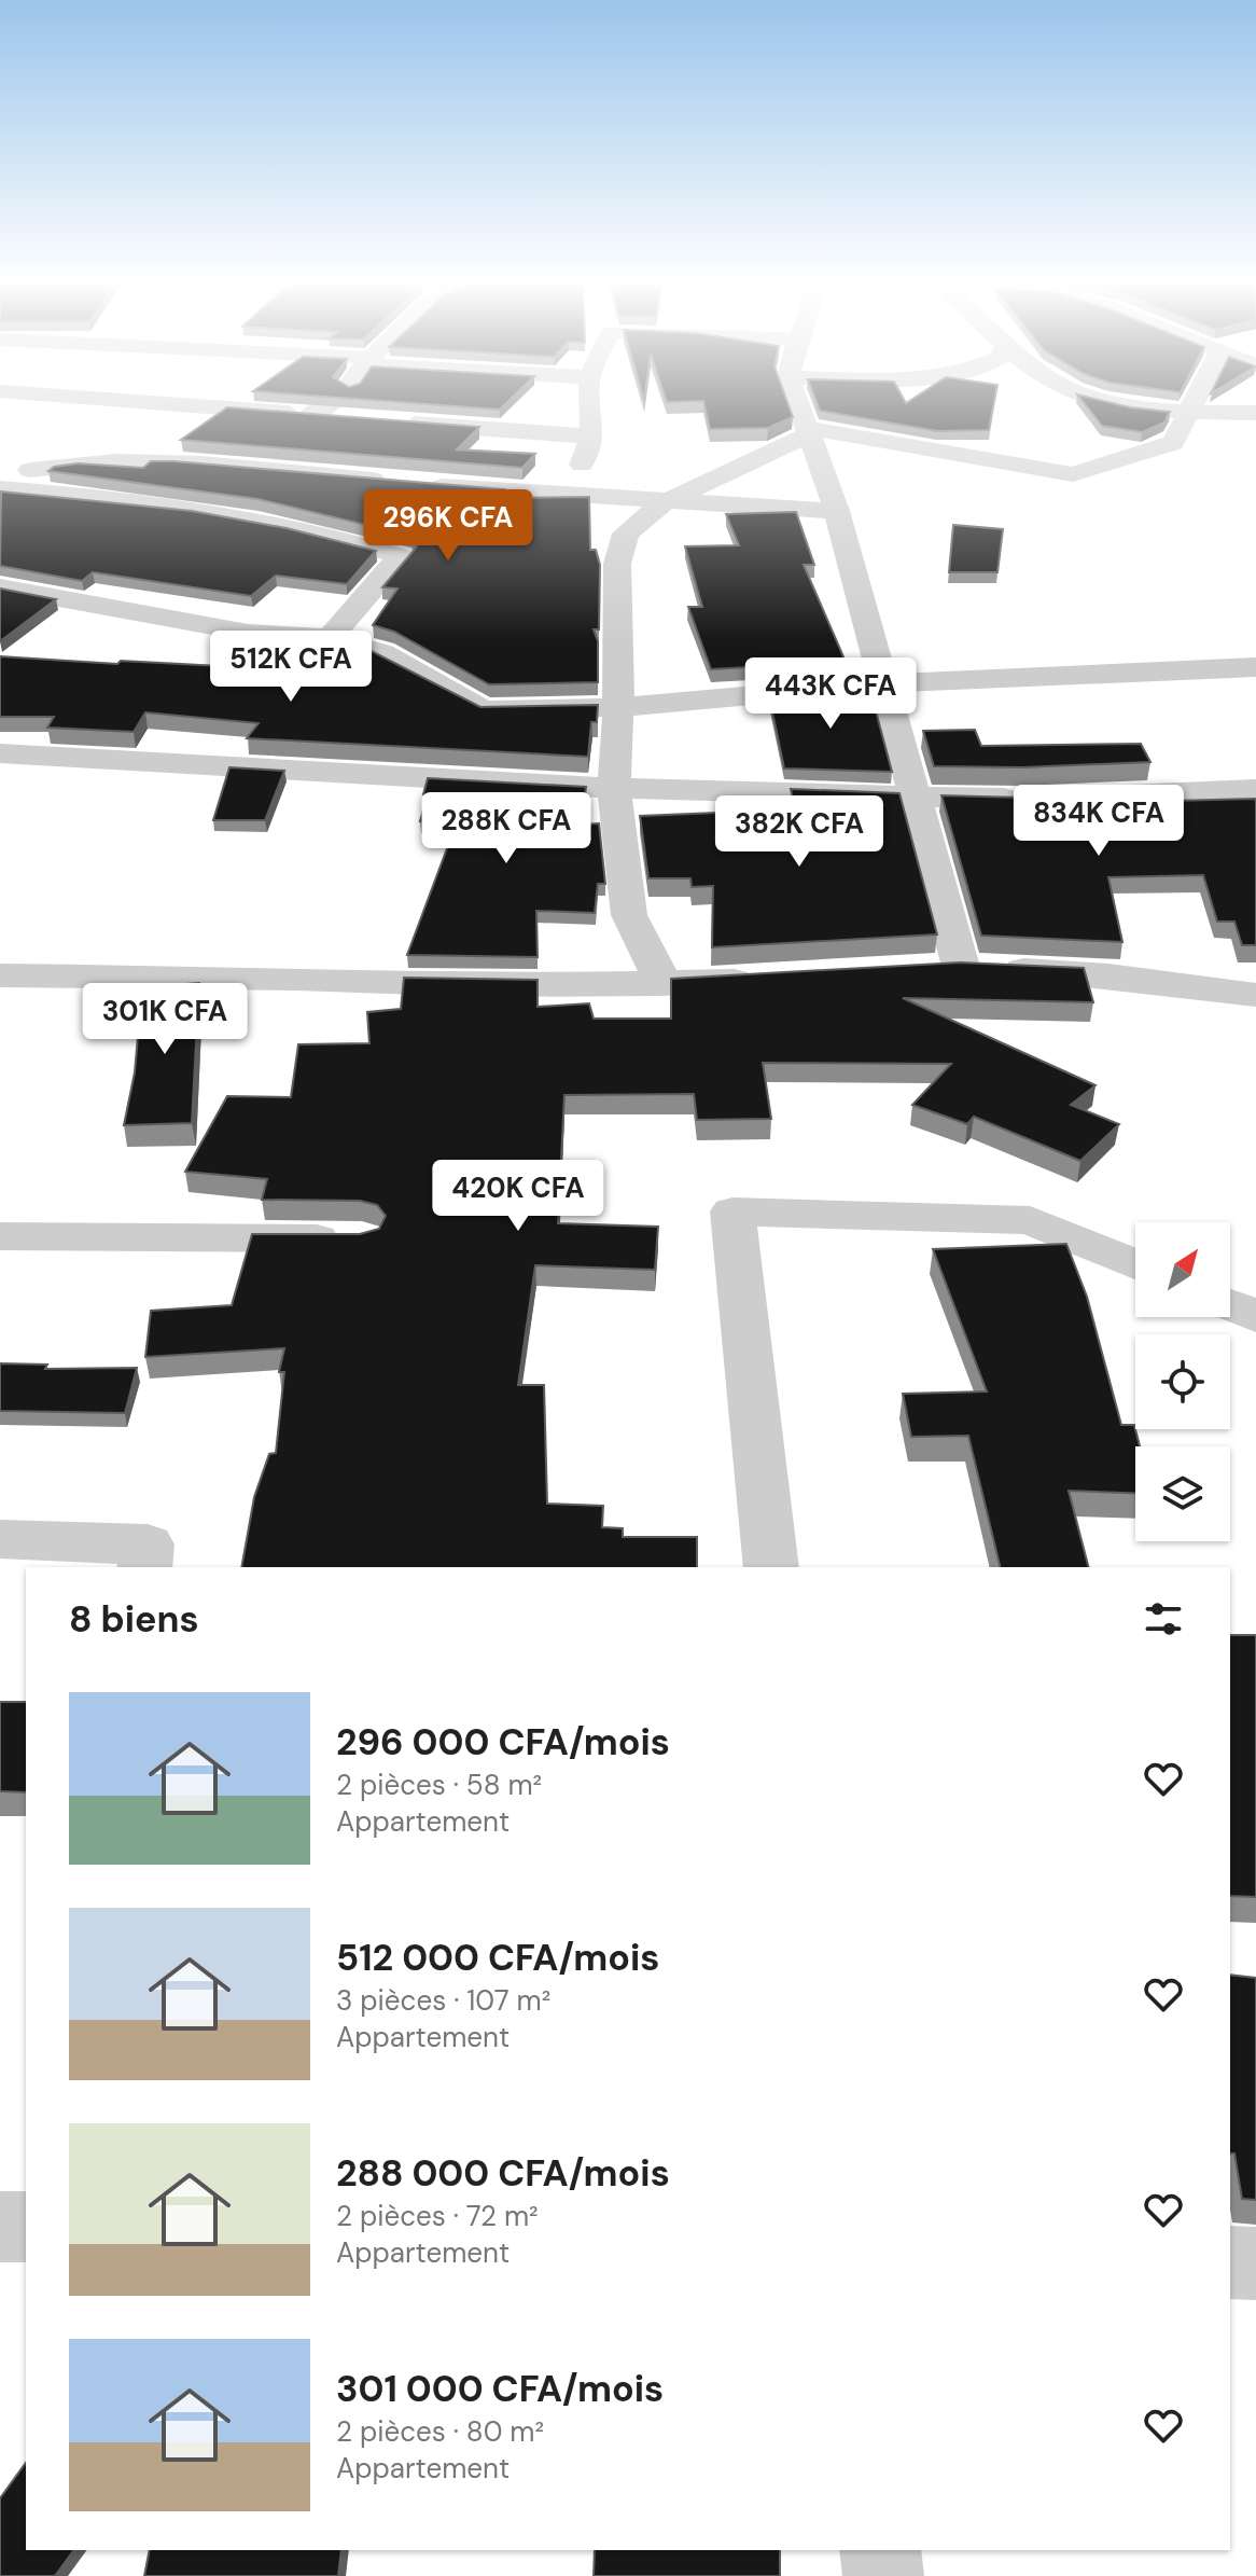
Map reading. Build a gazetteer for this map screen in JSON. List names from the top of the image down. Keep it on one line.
{"north":"top right","page":{"price":["296K CFA","512K CFA","443K CFA","834K CFA","288K CFA","382K CFA","301K CFA","420K CFA"],"heading":"8 biens","list":[{"name":"296 000 CFA/mois","note":"2 pièces · 58 m² · Appartement"},{"name":"512 000 CFA/mois","note":"3 pièces · 107 m² · Appartement"},{"name":"288 000 CFA/mois","note":"2 pièces · 72 m² · Appartement"},{"name":"301 000 CFA/mois","note":"2 pièces · 80 m² · Appartement"}]}}
